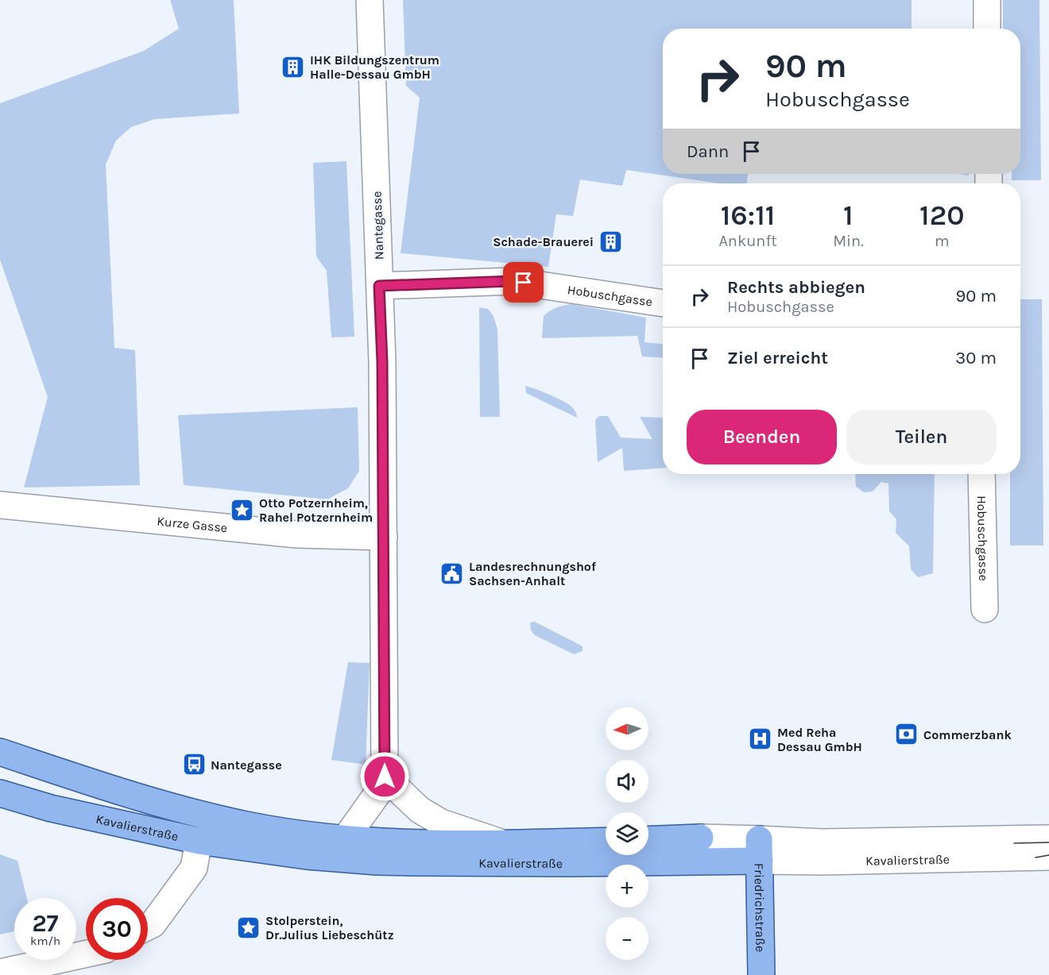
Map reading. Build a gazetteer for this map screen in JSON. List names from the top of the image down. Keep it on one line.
{"streets":{"main road":["Kavalierstraße","Friedrichstraße"],"street":["Nantegasse","Hobuschgasse","Kurze Gasse"]},"crossings":[["Nantegasse","Hobuschgasse"],["Nantegasse","Kurze Gasse"],["Nantegasse","Kavalierstraße"],["Kavalierstraße","Friedrichstraße"]],"places":{"building":["IHK Bildungszentrum Halle-Dessau GmbH","Schade-Brauerei"],"place":["Otto Potzernheim, Rahel Potzernheim","Stolperstein, Dr.Julius Liebeschütz"],"public building":["Landesrechnungshof Sachsen-Anhalt"],"bank":["Commerzbank"],"hospital":["Med Reha Dessau GmbH"],"bus stop":["Nantegasse"]},"north":"left","page":{"turn":["90 m","Hobuschgasse"],"then":"Dann","eta":["16:11","Ankunft","1","Min.","120","m"],"list":[{"name":"Rechts abbiegen","note":"Hobuschgasse","value":"90 m"},{"name":"Ziel erreicht","value":"30 m"}],"buttons":["Beenden","Teilen"],"map_buttons":["+","−"],"speed":"27 km/h","limit":"30"}}
